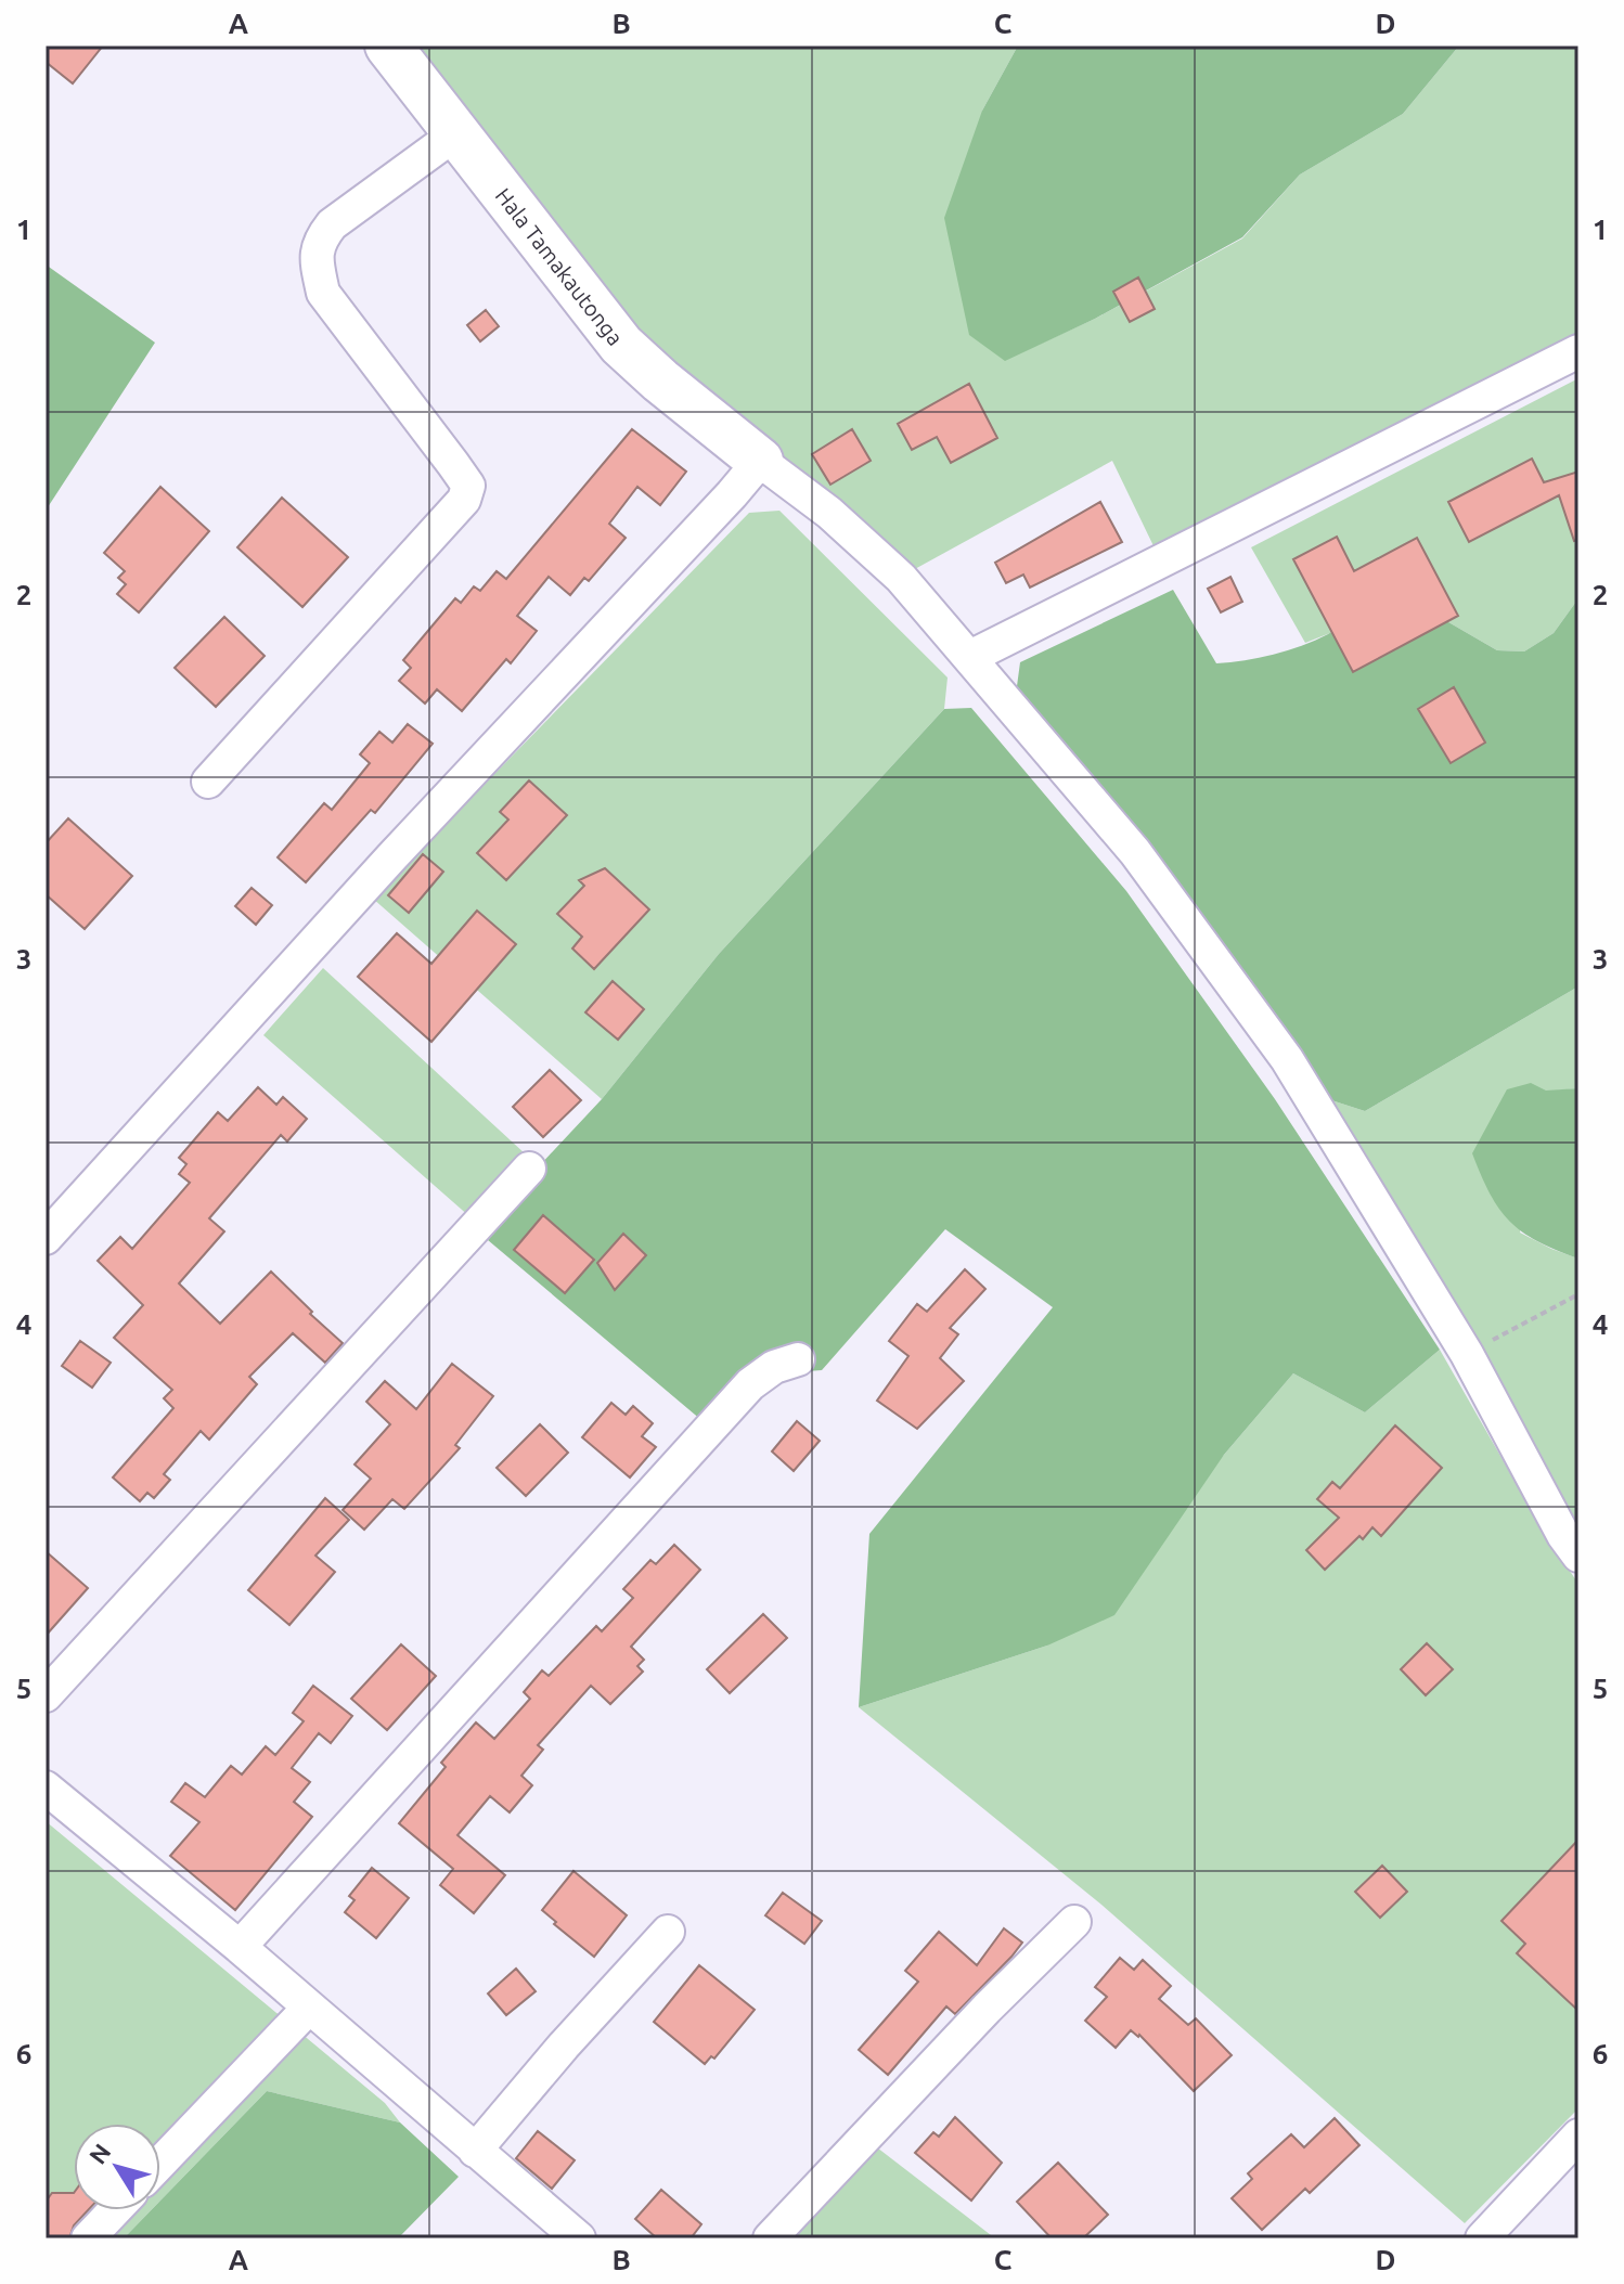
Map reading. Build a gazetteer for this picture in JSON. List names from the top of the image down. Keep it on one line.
{"streets":{"street":["Hala Tamakautonga"]},"north":"top left","grid":{"columns":["A","B","C","D"],"rows":["1","2","3","4","5","6"]}}
